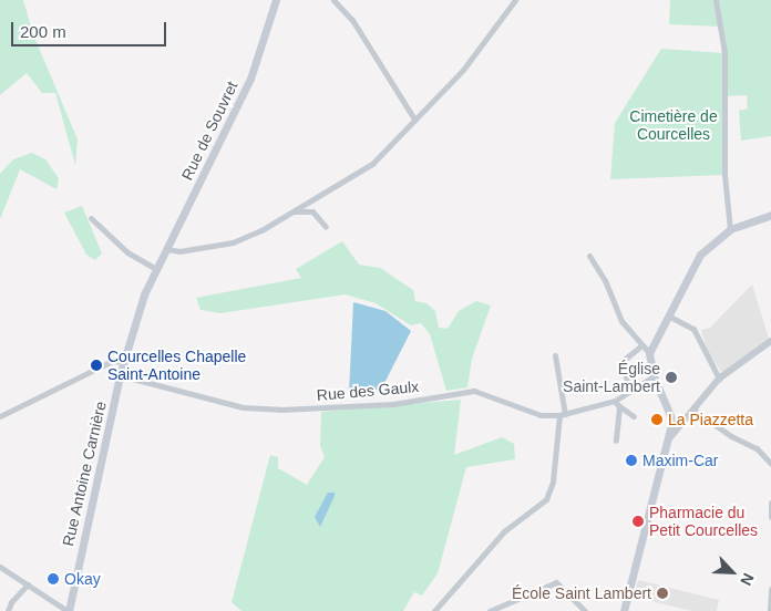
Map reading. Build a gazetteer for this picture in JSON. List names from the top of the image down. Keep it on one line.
{"streets":{"main road":["Rue de Souvret","Rue Antoine Carnière"],"street":["Rue des Gaulx"]},"crossings":[["Rue de Souvret","Rue des Gaulx"],["Rue de Souvret","Rue Antoine Carnière"],["Rue des Gaulx","Rue Antoine Carnière"]],"parks":["Cimetière de Courcelles"],"places":["Courcelles Chapelle Saint-Antoine","Église Saint-Lambert","La Piazzetta","Maxim-Car","Pharmacie du Petit Courcelles","Okay","École Saint Lambert"],"scale_bar":"200 m","north":"bottom right"}
